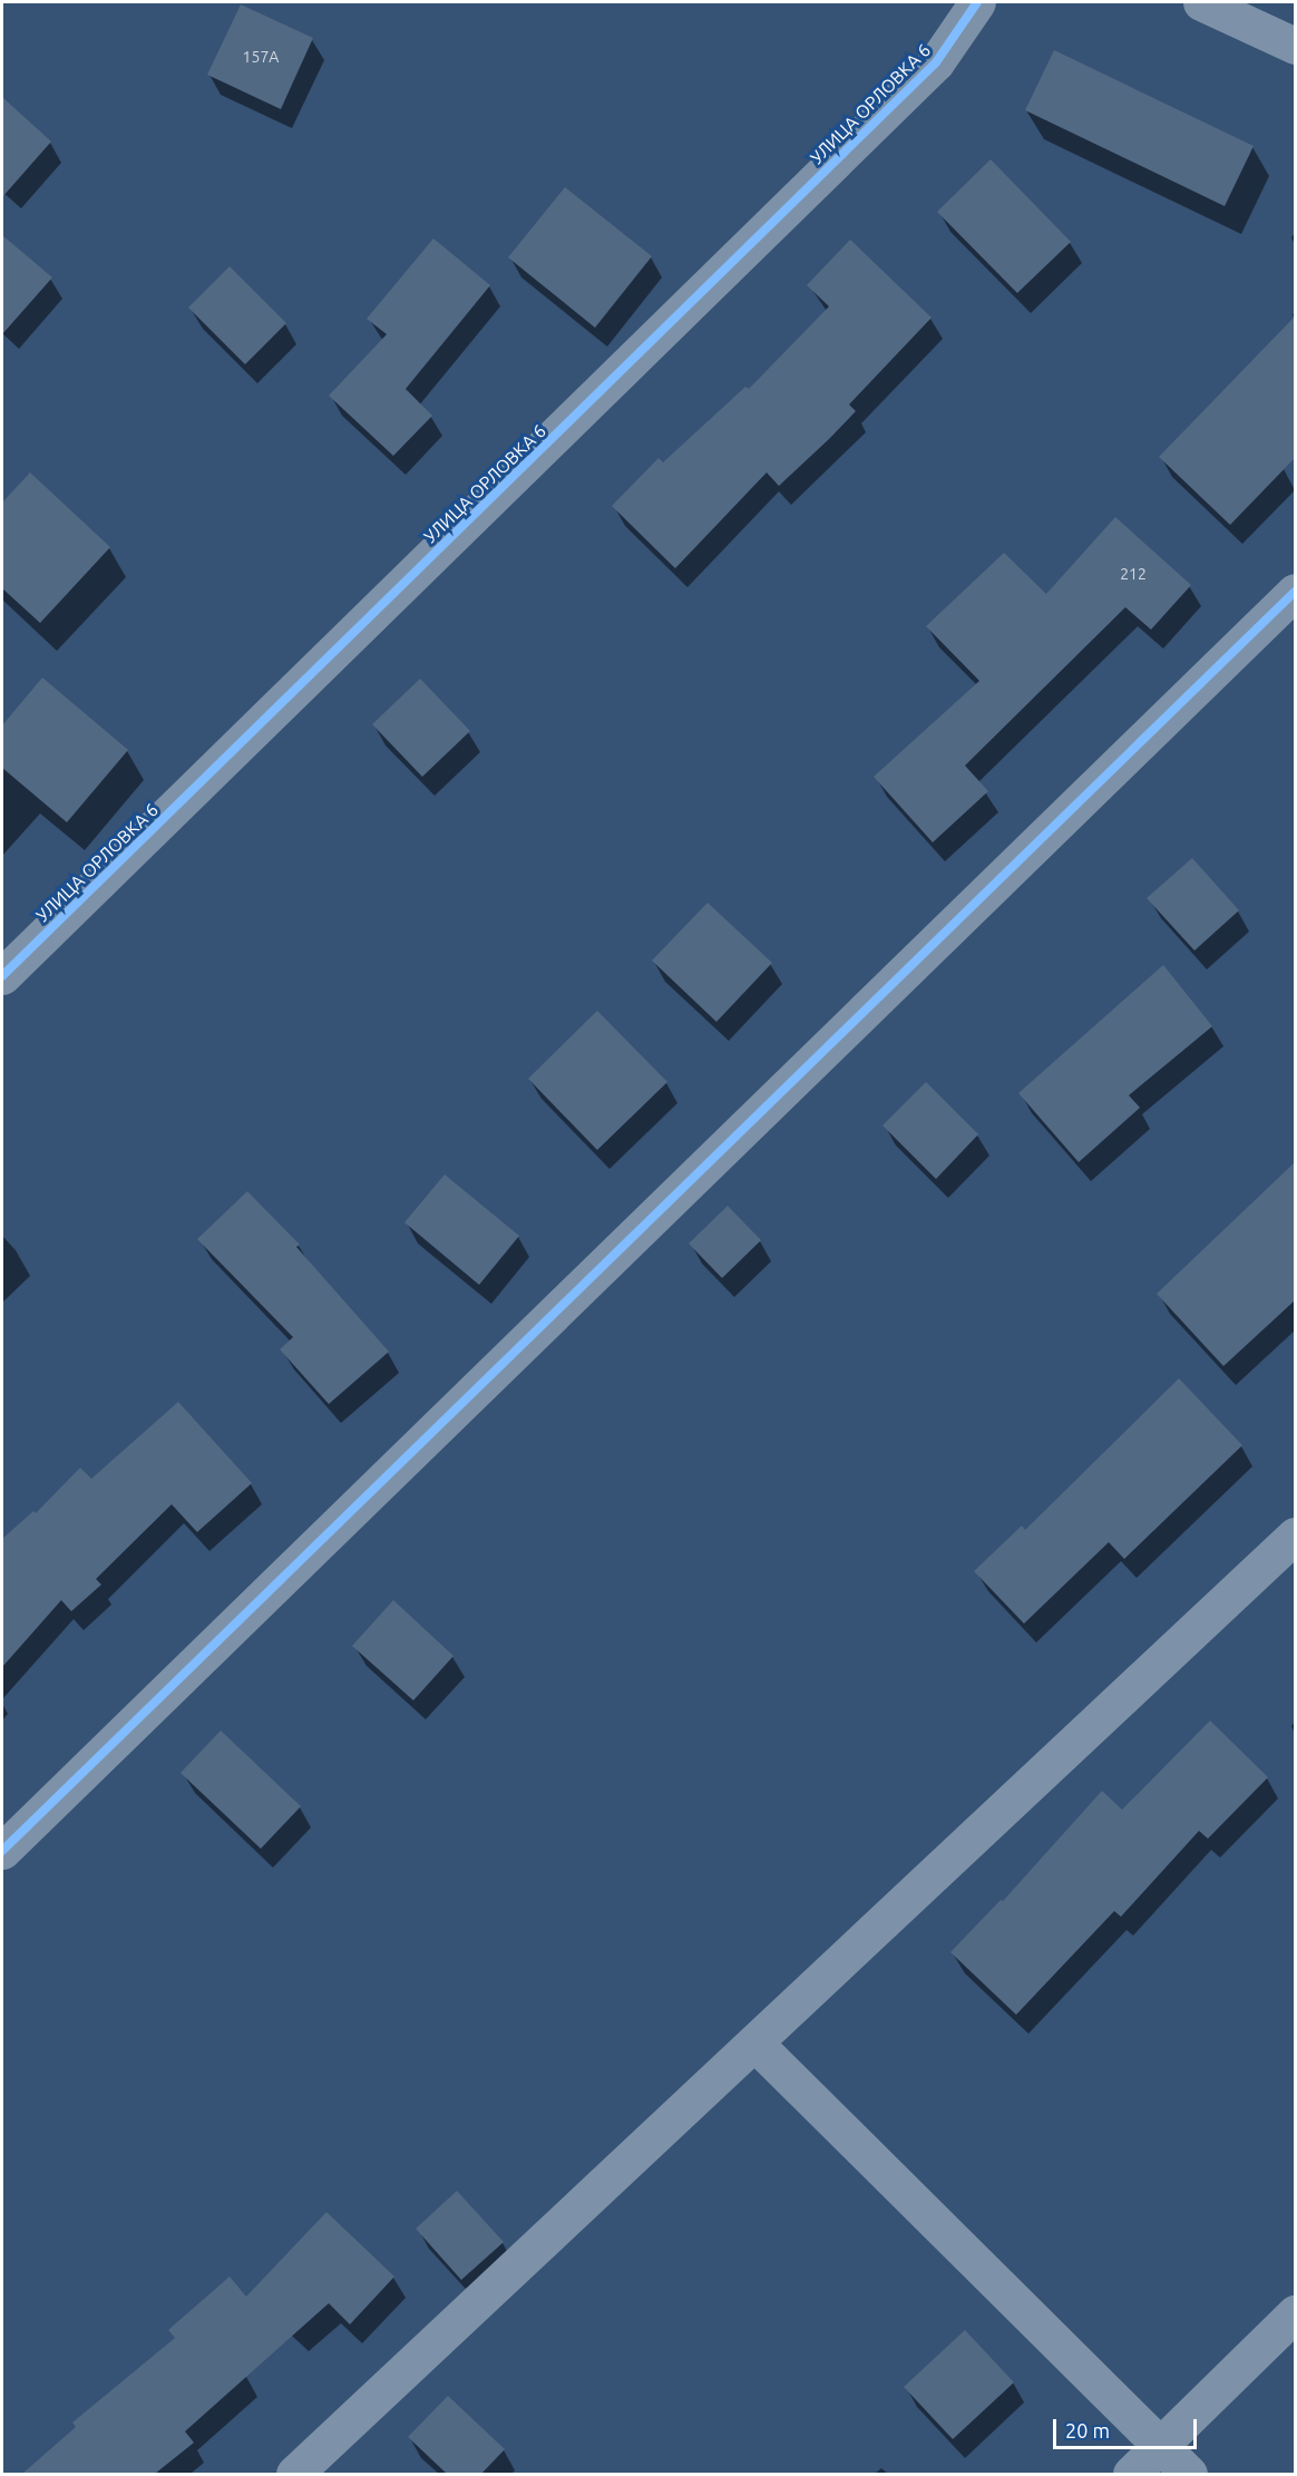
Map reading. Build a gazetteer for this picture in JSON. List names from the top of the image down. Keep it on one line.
{"streets":{"street":["УЛИЦА ОРЛОВКА 6"]},"house_numbers":["157А","212"],"scale_bar":"20 m"}
